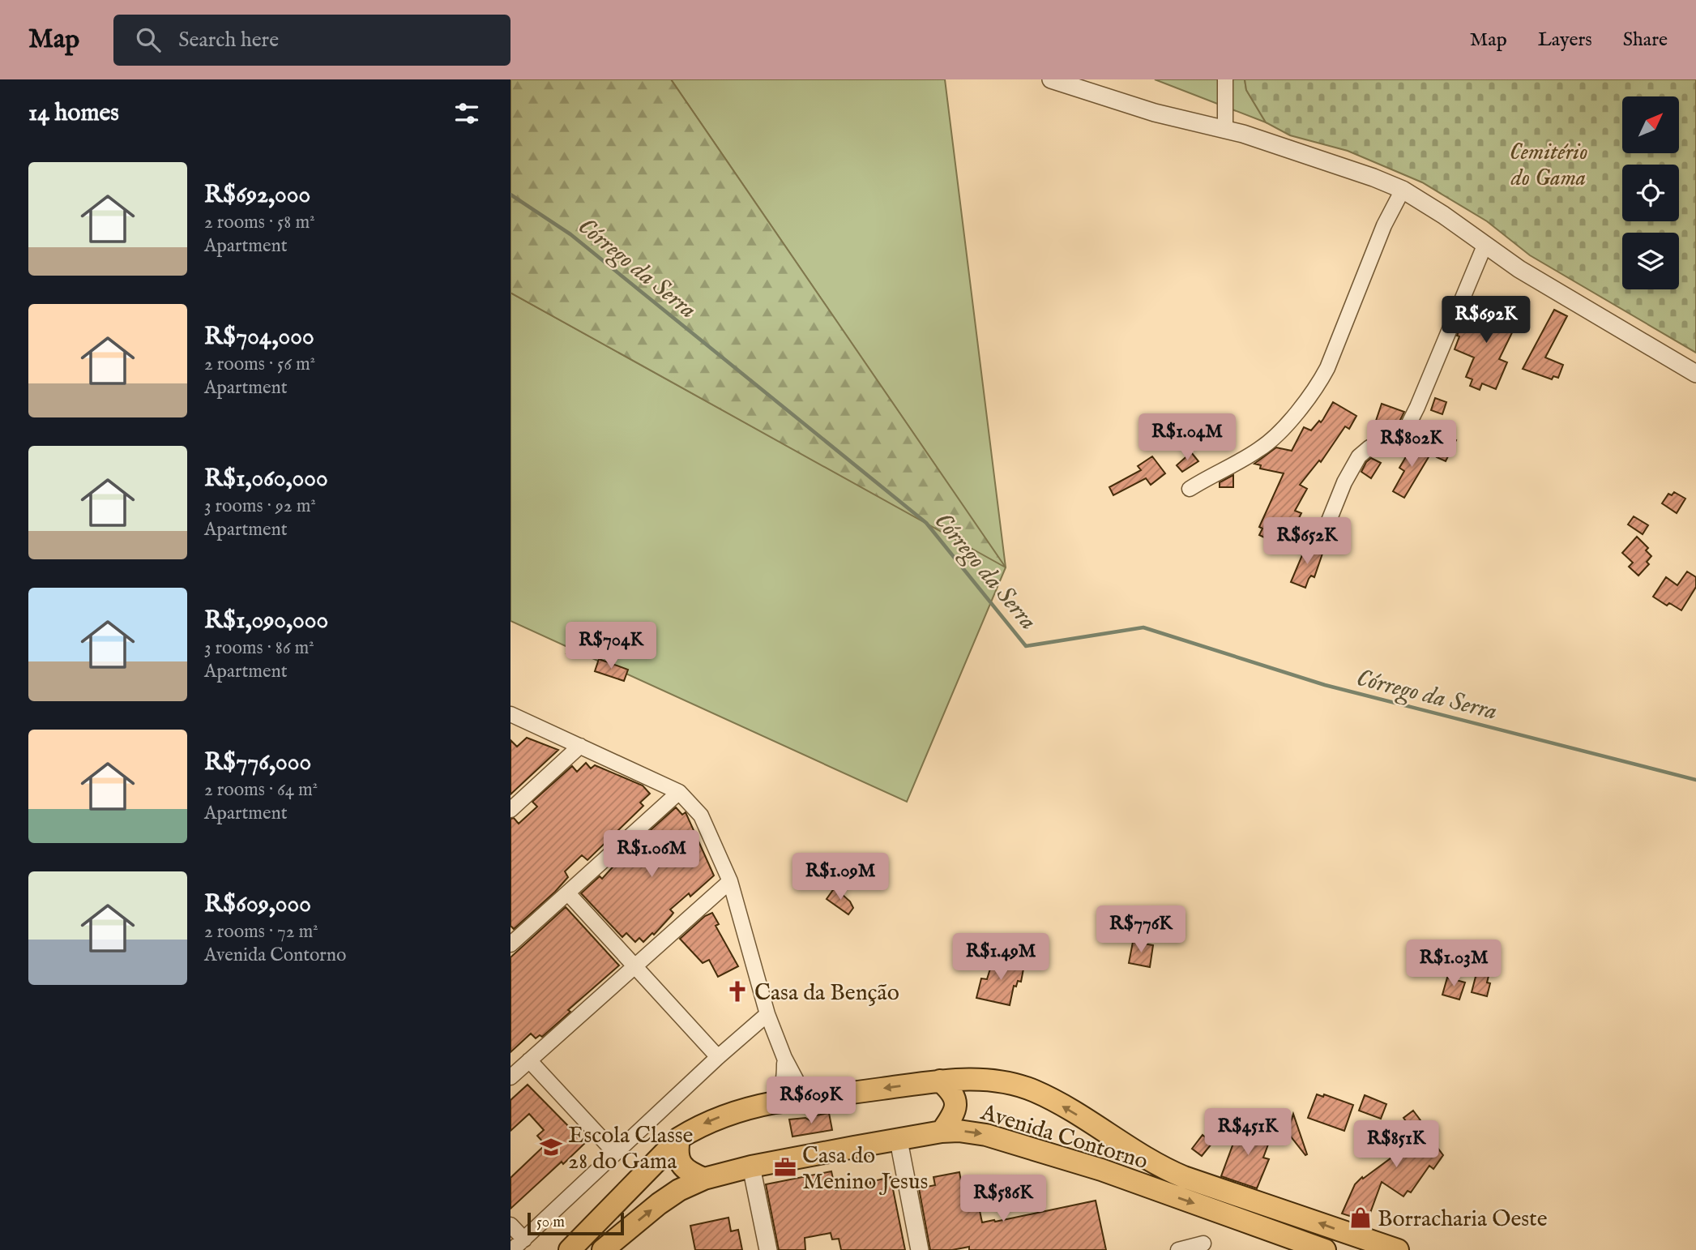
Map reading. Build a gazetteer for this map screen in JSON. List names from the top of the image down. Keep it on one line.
{"streets":{"main road":["Avenida Contorno"]},"water":["Córrego da Serra"],"parks":["Cemitério do Gama"],"places":{"church":["Casa da Benção"],"school or university":["Escola Classe 28 do Gama"],"office":["Casa do Menino Jesus"],"shop":["Borracharia Oeste"]},"scale_bar":"50 m","north":"top right","page":{"header":"Map","search":"Search here","nav":["Map","Layers","Share"],"heading":"14 homes","list":[{"name":"R$692,000","note":"2 rooms · 58 m² · Apartment"},{"name":"R$704,000","note":"2 rooms · 56 m² · Apartment"},{"name":"R$1,060,000","note":"3 rooms · 92 m² · Apartment"},{"name":"R$1,090,000","note":"3 rooms · 86 m² · Apartment"},{"name":"R$776,000","note":"2 rooms · 64 m² · Apartment"},{"name":"R$609,000","note":"2 rooms · 72 m² · Avenida Contorno"}],"price":["R$692K","R$1.04M","R$802K","R$652K","R$704K","R$1.06M","R$1.09M","R$776K","R$1.49M","R$1.03M","R$609K","R$451K","R$851K","R$586K"],"scale":"50 m"}}
